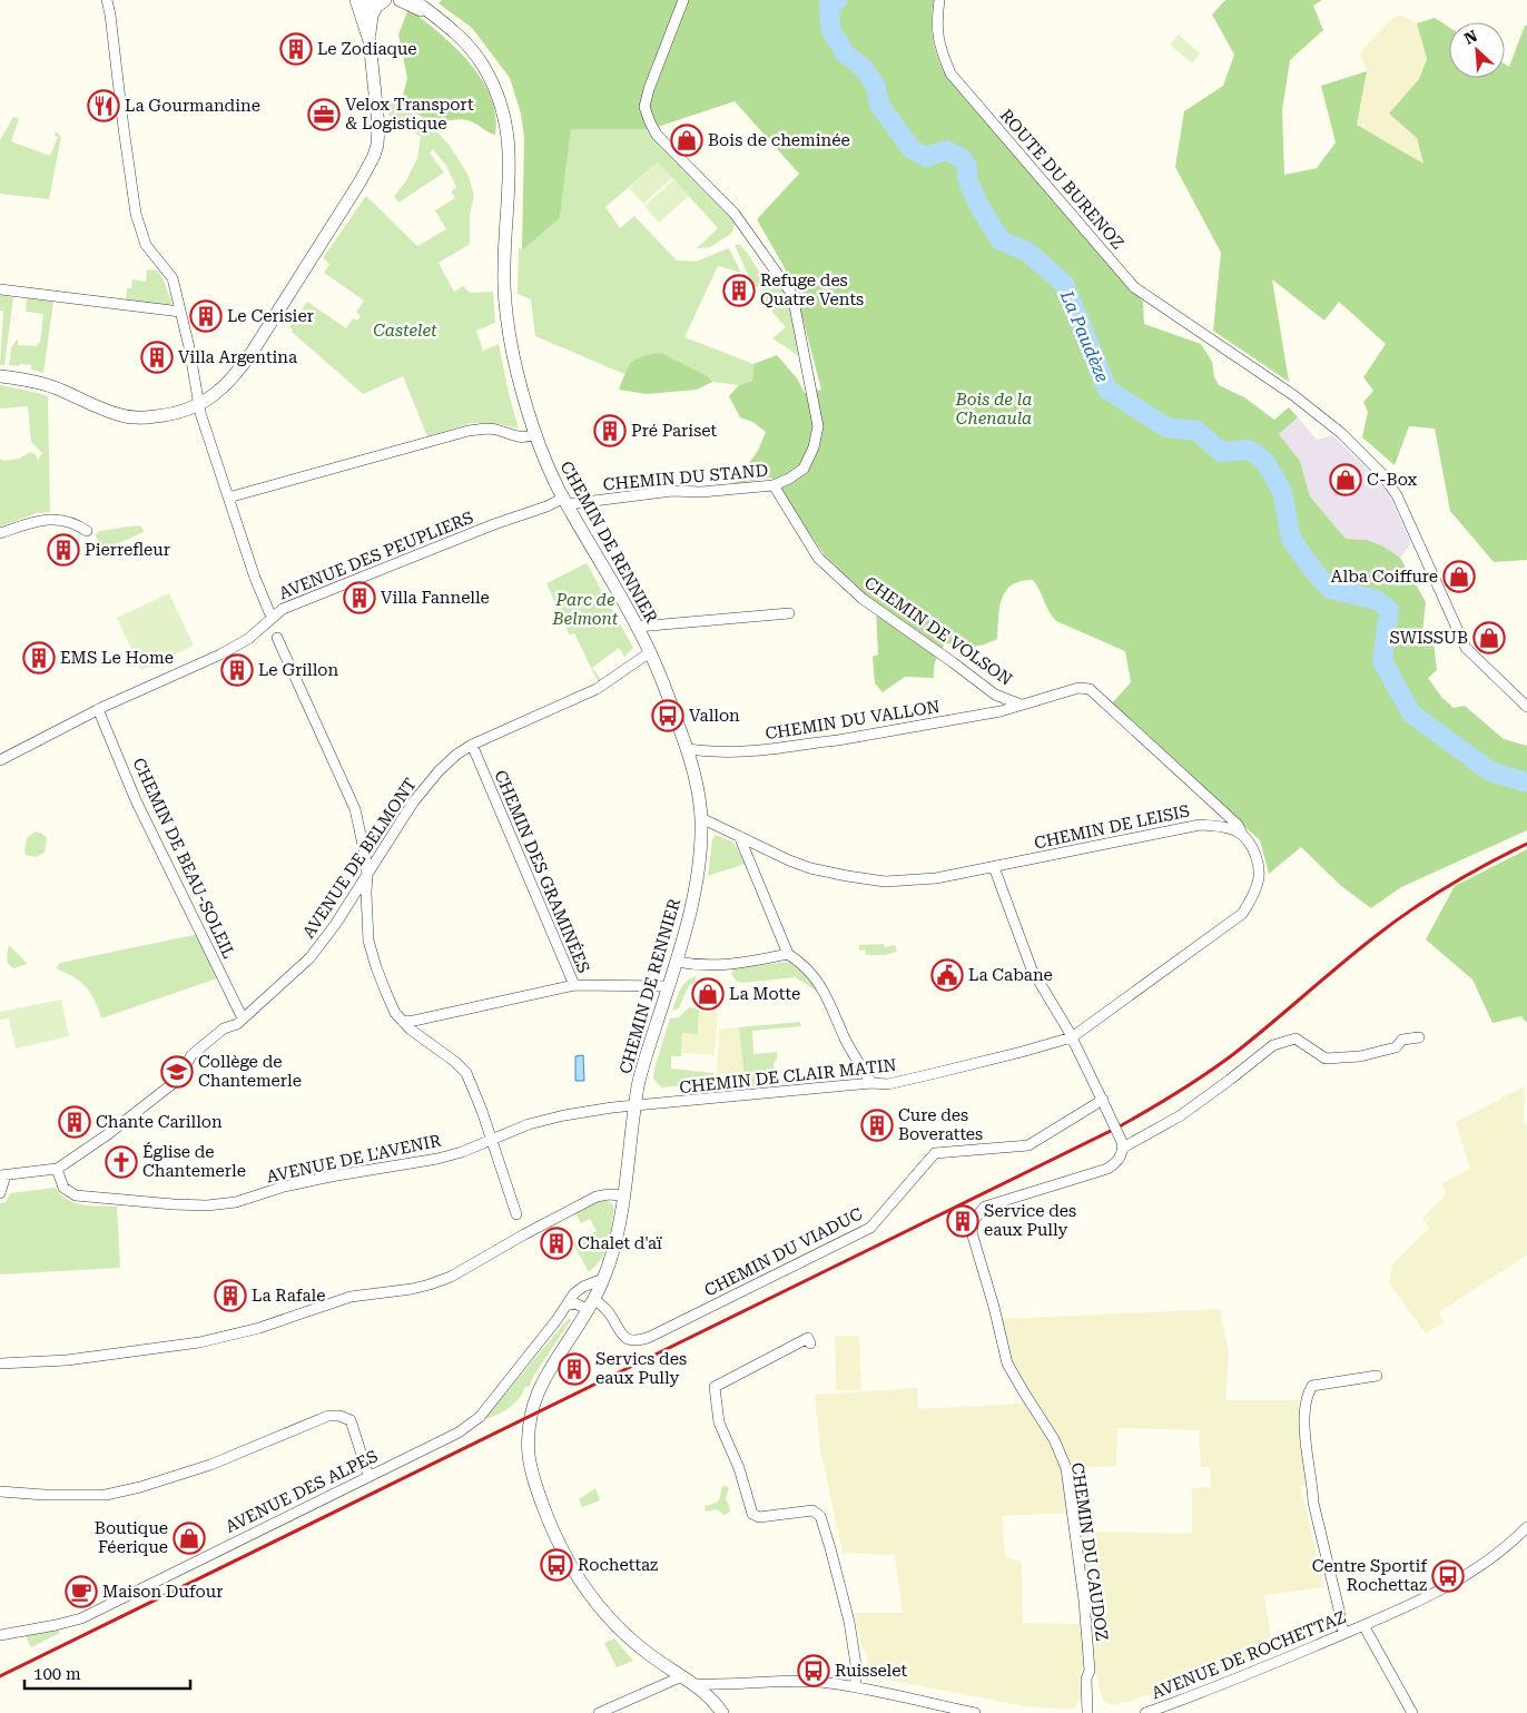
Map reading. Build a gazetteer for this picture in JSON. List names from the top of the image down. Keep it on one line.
{"streets":{"street":["ROUTE DU BURENOZ","CHEMIN DU STAND","CHEMIN DE RENNIER","AVENUE DES PEUPLIERS","CHEMIN DE VOLSON","CHEMIN DU VALLON","CHEMIN DE LEISIS","CHEMIN DE BEAU-SOLEIL","AVENUE DE BELMONT","CHEMIN DES GRAMINÉES","CHEMIN DE CLAIR MATIN","AVENUE DE L'AVENIR","CHEMIN DU VIADUC","AVENUE DES ALPES","CHEMIN DU CAUDOZ","AVENUE DE ROCHETTAZ"]},"crossings":[["CHEMIN DU STAND","CHEMIN DE RENNIER"],["CHEMIN DU STAND","AVENUE DES PEUPLIERS"],["CHEMIN DU STAND","CHEMIN DE VOLSON"],["CHEMIN DE RENNIER","AVENUE DES PEUPLIERS"],["CHEMIN DE RENNIER","CHEMIN DU VALLON"],["CHEMIN DE RENNIER","CHEMIN DE LEISIS"],["CHEMIN DE RENNIER","AVENUE DE BELMONT"],["CHEMIN DE RENNIER","CHEMIN DES GRAMINÉES"],["CHEMIN DE RENNIER","CHEMIN DE CLAIR MATIN"],["CHEMIN DE RENNIER","AVENUE DE L'AVENIR"],["CHEMIN DE RENNIER","CHEMIN DU VIADUC"],["CHEMIN DE RENNIER","AVENUE DES ALPES"],["AVENUE DES PEUPLIERS","CHEMIN DE BEAU-SOLEIL"],["CHEMIN DE VOLSON","CHEMIN DU VALLON"],["CHEMIN DE VOLSON","CHEMIN DE LEISIS"],["CHEMIN DE BEAU-SOLEIL","AVENUE DE BELMONT"],["AVENUE DE BELMONT","CHEMIN DES GRAMINÉES"],["AVENUE DE BELMONT","AVENUE DE L'AVENIR"],["CHEMIN DE CLAIR MATIN","AVENUE DE L'AVENIR"]],"water":["La Paudèze"],"parks":["Castelet","Bois de la Chenaula","Parc de Belmont"],"places":{"building":["Le Zodiaque","Refuge des Quatre Vents","Le Cerisier","Villa Argentina","Pré Pariset","Pierrefleur","Villa Fannelle","EMS Le Home","Le Grillon","Chante Carillon","Cure des Boverattes","Service des eaux Pully","Chalet d'aï","La Rafale","Servics des eaux Pully"],"restaurant":["La Gourmandine"],"office":["Velox Transport & Logistique"],"shop":["Bois de cheminée","C-Box","Alba Coiffure","SWISSUB","La Motte","Boutique Féerique"],"bus stop":["Vallon","Rochettaz","Centre Sportif Rochettaz","Ruisselet"],"public building":["La Cabane"],"school or university":["Collège de Chantemerle"],"church":["Église de Chantemerle"],"cafe":["Maison Dufour"]},"scale_bar":"100 m","north":"top left"}
